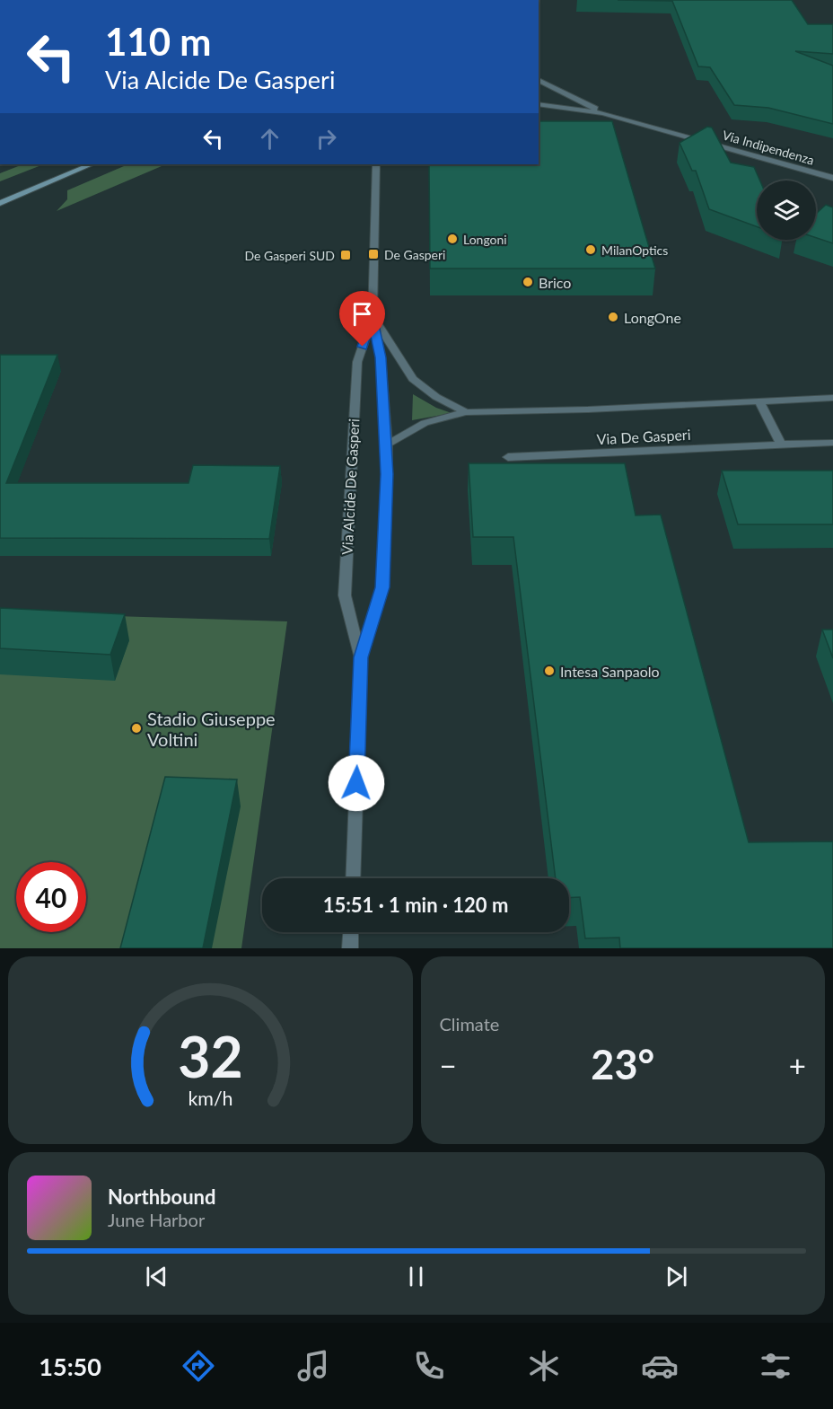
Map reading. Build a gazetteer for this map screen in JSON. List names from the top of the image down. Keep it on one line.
{"streets":{"street":["Via Indipendenza","Via De Gasperi","Via Alcide De Gasperi"]},"places":{"other":["Longoni","MilanOptics","Brico","LongOne","Intesa Sanpaolo","Stadio Giuseppe Voltini"],"transit":["De Gasperi","De Gasperi SUD"]},"page":{"turn":["110 m","Via Alcide De Gasperi"],"limit":"40","trip":"15:51 · 1 min · 120 m","tile":"Climate","heat":["−","23°","+"],"song":["Northbound","June Harbor"],"tabs":"15:50","gauge":["32","km/h"]}}
